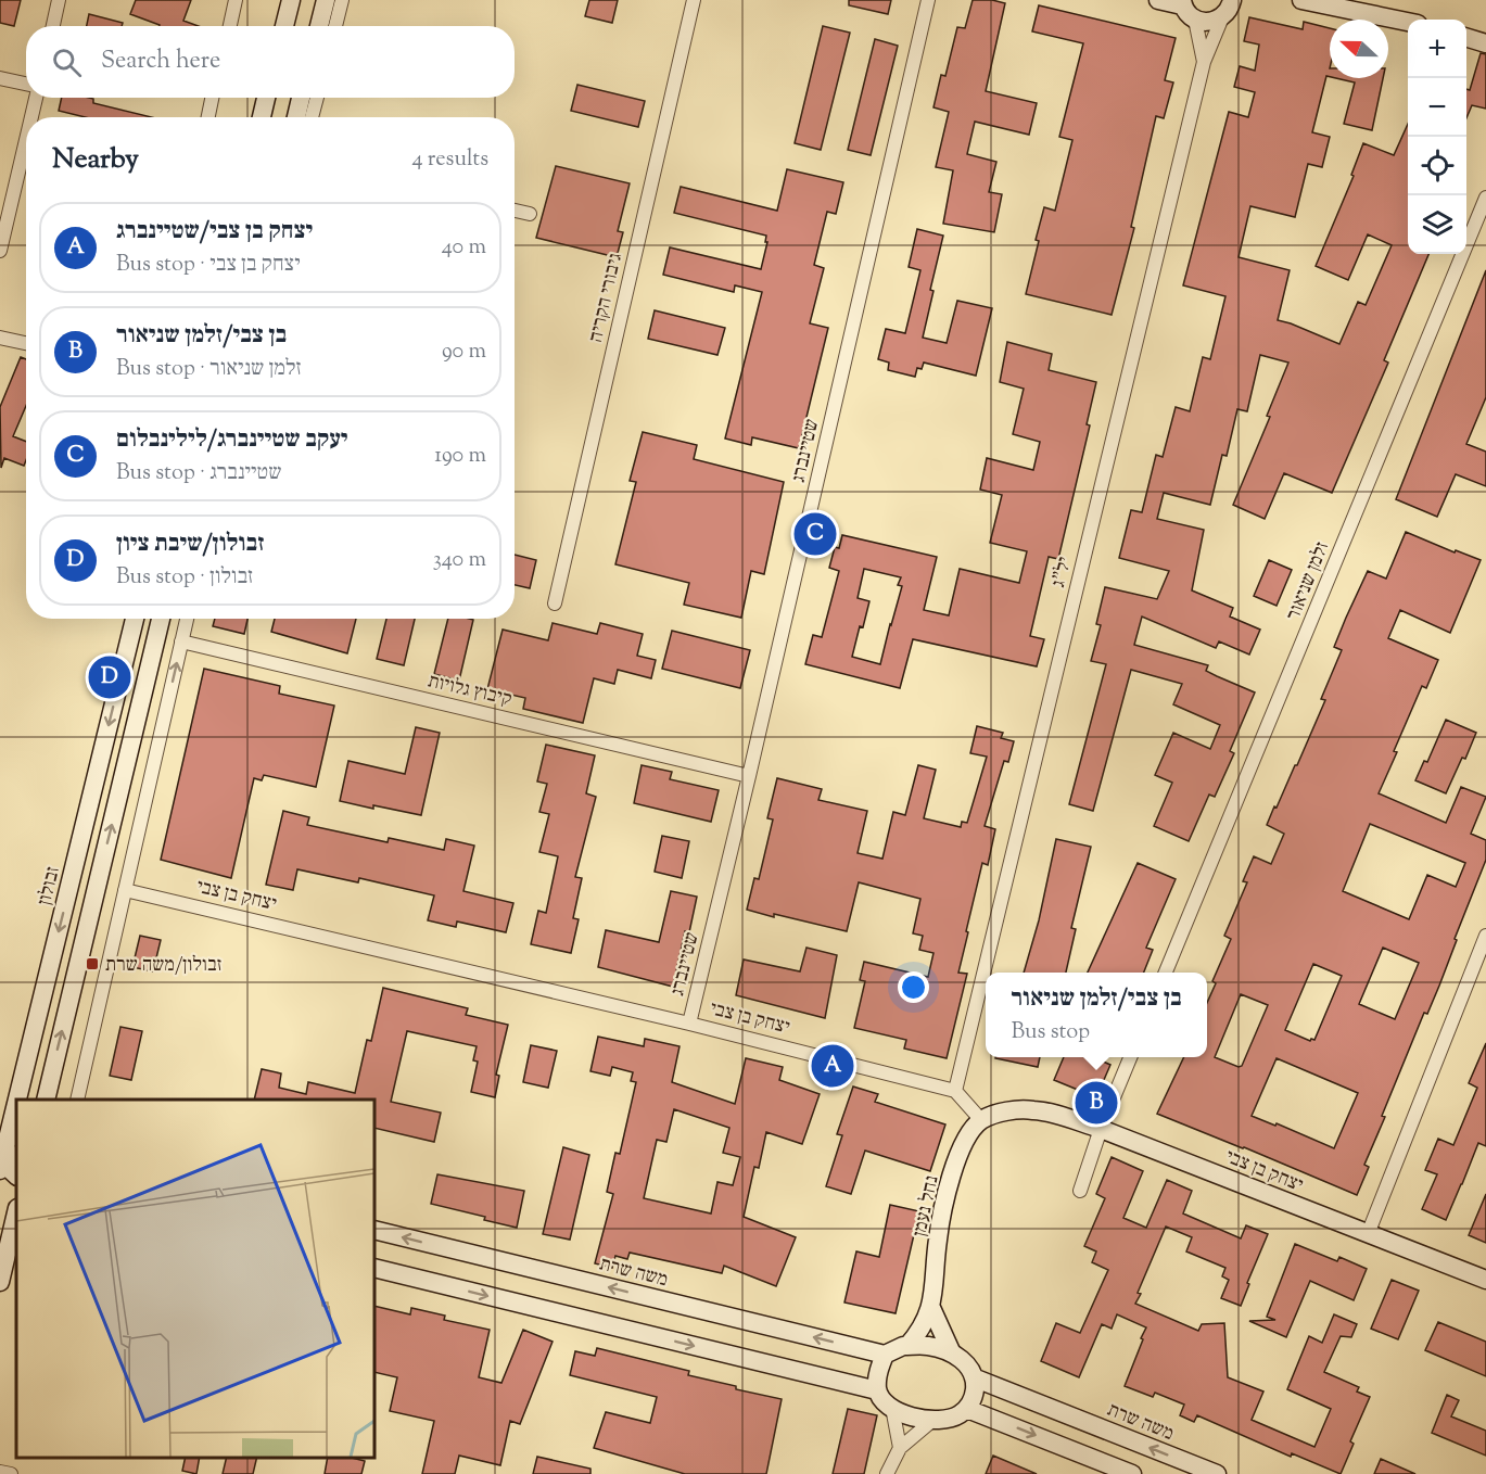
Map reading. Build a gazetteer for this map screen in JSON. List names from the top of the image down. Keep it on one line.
{"streets":{"street":["גיבורי הקריה","שטיינברג","יל\"ג","זלמן שניאור","קיבוץ גלויות","זבולון","יצחק בן צבי","נחל נעמן","משה שרת"]},"crossings":[["שטיינברג","קיבוץ גלויות"],["שטיינברג","יצחק בן צבי"],["יל\"ג","יצחק בן צבי"],["יצחק בן צבי","נחל נעמן"],["נחל נעמן","משה שרת"]],"places":{"transit":["זבולון/משה שרת"]},"north":"left","page":{"map_buttons":["+","−"],"search":"Search here","heading":["Nearby","4 results"],"list":[{"mark":"A","name":"יצחק בן צבי/שטיינברג","note":"Bus stop · יצחק בן צבי","value":"40 m"},{"mark":"B","name":"בן צבי/זלמן שניאור","note":"Bus stop · זלמן שניאור","value":"90 m"},{"mark":"C","name":"יעקב שטיינברג/לילינבלום","note":"Bus stop · שטיינברג","value":"190 m"},{"mark":"D","name":"זבולון/שיבת ציון","note":"Bus stop · זבולון","value":"340 m"}],"pins":["C","D","A","B"],"popup":["בן צבי/זלמן שניאור","Bus stop"]}}
